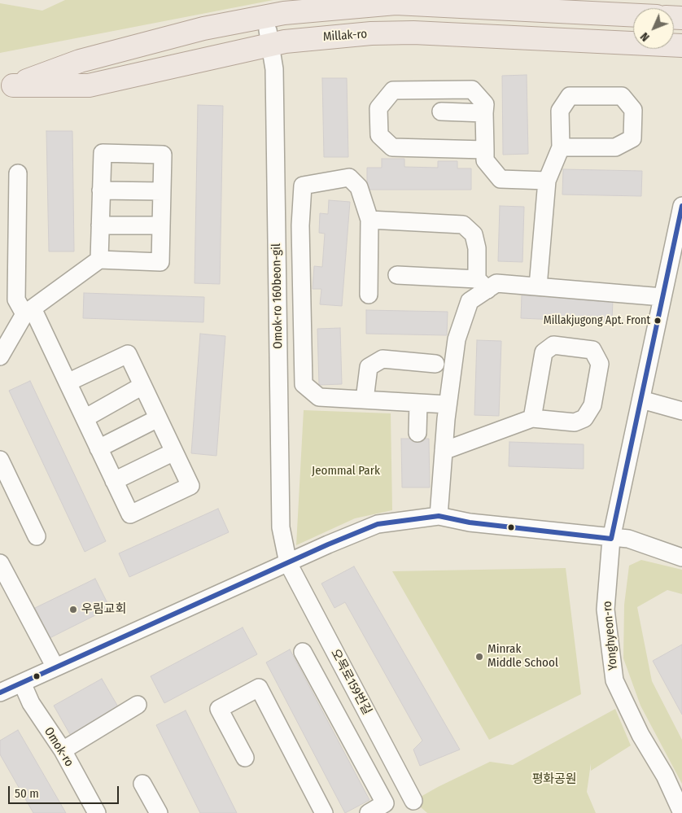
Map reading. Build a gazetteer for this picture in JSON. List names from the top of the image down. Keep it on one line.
{"streets":{"main road":["Millak-ro"],"street":["Omok-ro 160beon-gil","Yonghyeon-ro","오목로159번길","Omok-ro"]},"crossings":[["Omok-ro 160beon-gil","오목로159번길"]],"parks":["Jeommal Park","평화공원"],"places":["Millakjugong Apt. Front","우림교회","Minrak Middle School"],"scale_bar":"50 m","north":"bottom left"}
